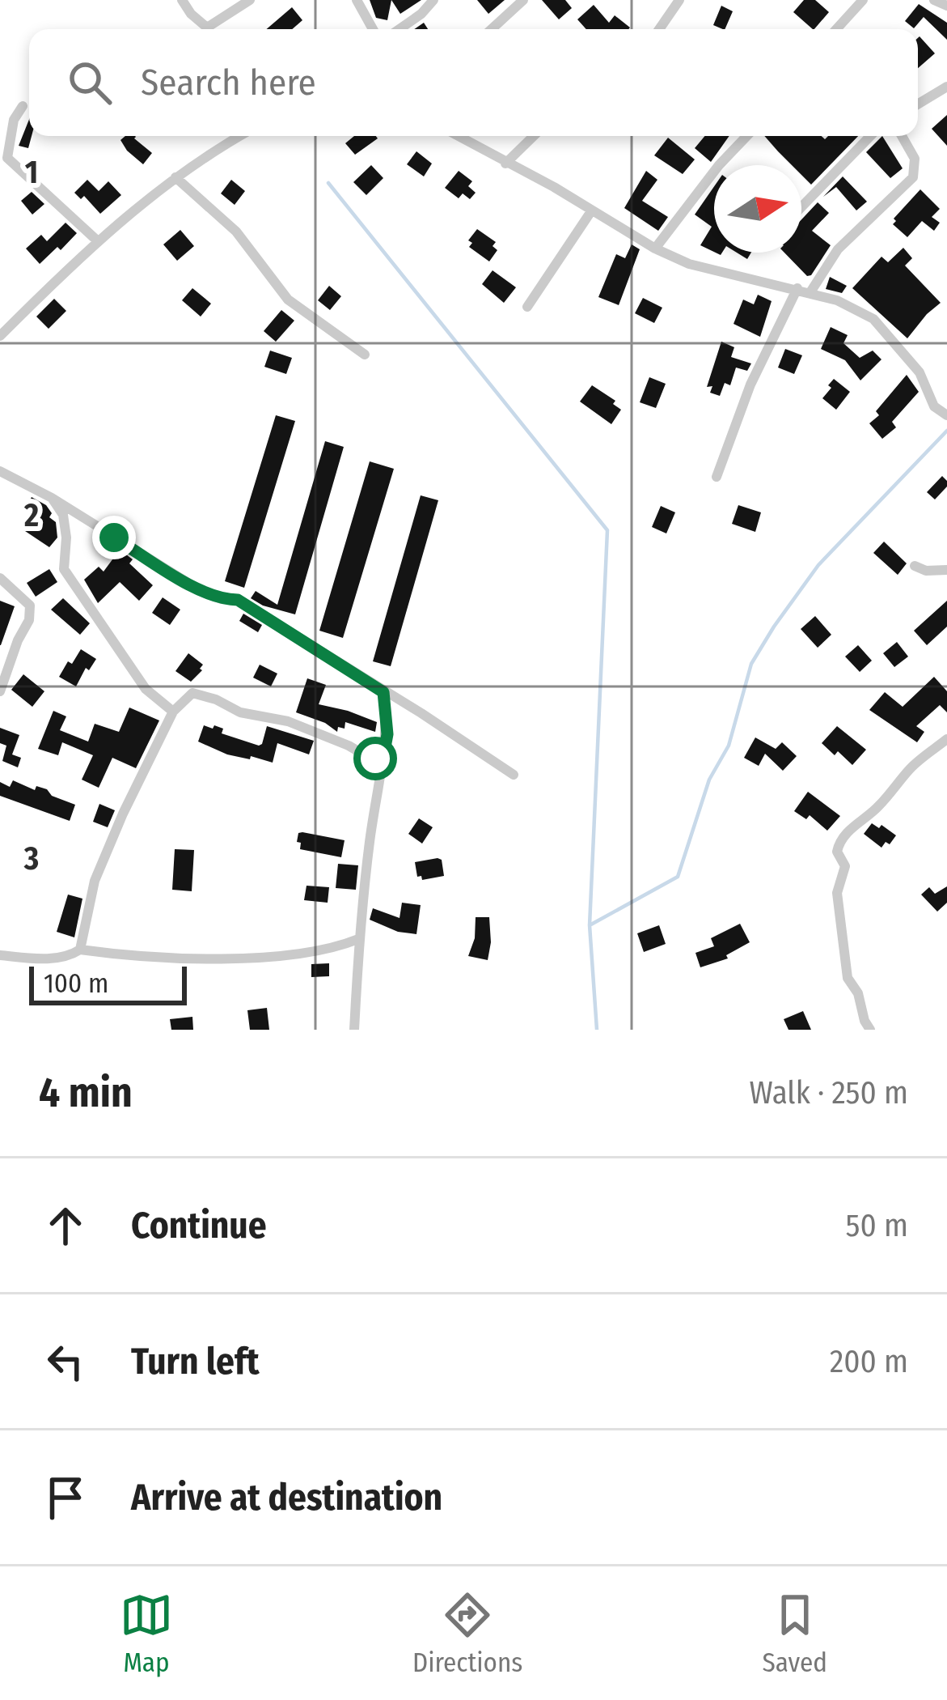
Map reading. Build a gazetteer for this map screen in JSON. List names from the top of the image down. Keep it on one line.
{"scale_bar":"100 m","north":"right","page":{"search":"Search here","scale":"100 m","heading":["4 min","Walk · 250 m"],"list":[["Continue","50 m"],["Turn left","200 m"],"Arrive at destination"],"nav":["Map","Directions","Saved"]},"grid":{"rows":["1","2","3"]}}
